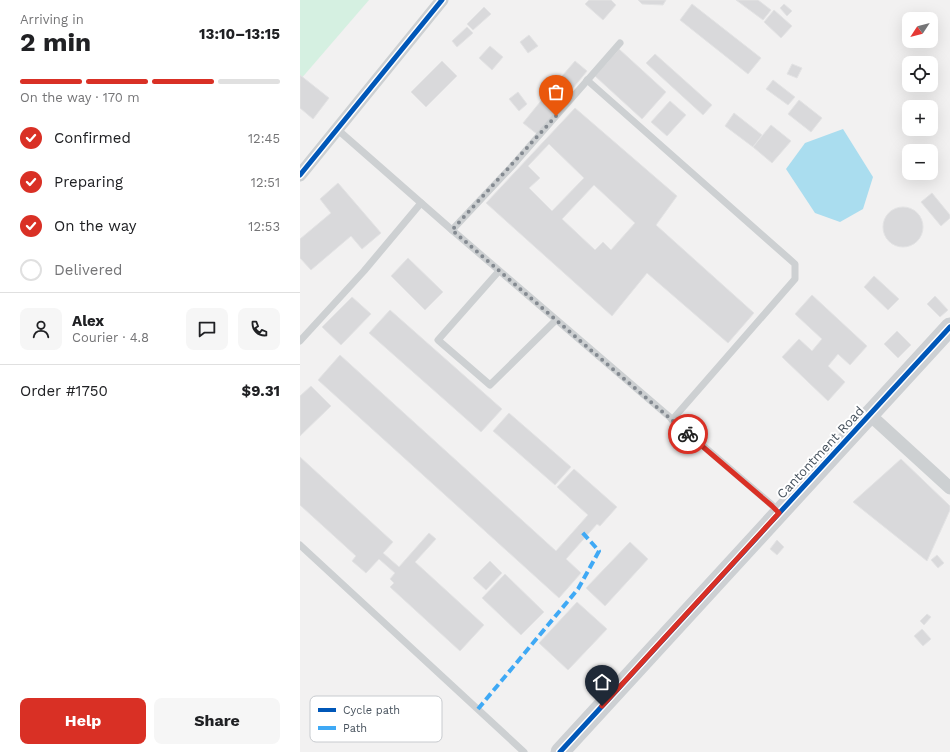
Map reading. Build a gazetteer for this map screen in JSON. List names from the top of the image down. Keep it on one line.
{"streets":{"street":["Cantontment Road"]},"legend":["Cycle path","Path"],"north":"bottom left","page":{"heading":["2 min","Arriving in","13:10–13:15"],"panel":["Alex","Courier · 4.8","Order #1750","$9.31"],"map_buttons":["+","−"],"bar":"On the way · 170 m","list":[["Confirmed","12:45"],["Preparing","12:51"],["On the way","12:53"],"Delivered"],"buttons":["Help","Share"]}}
